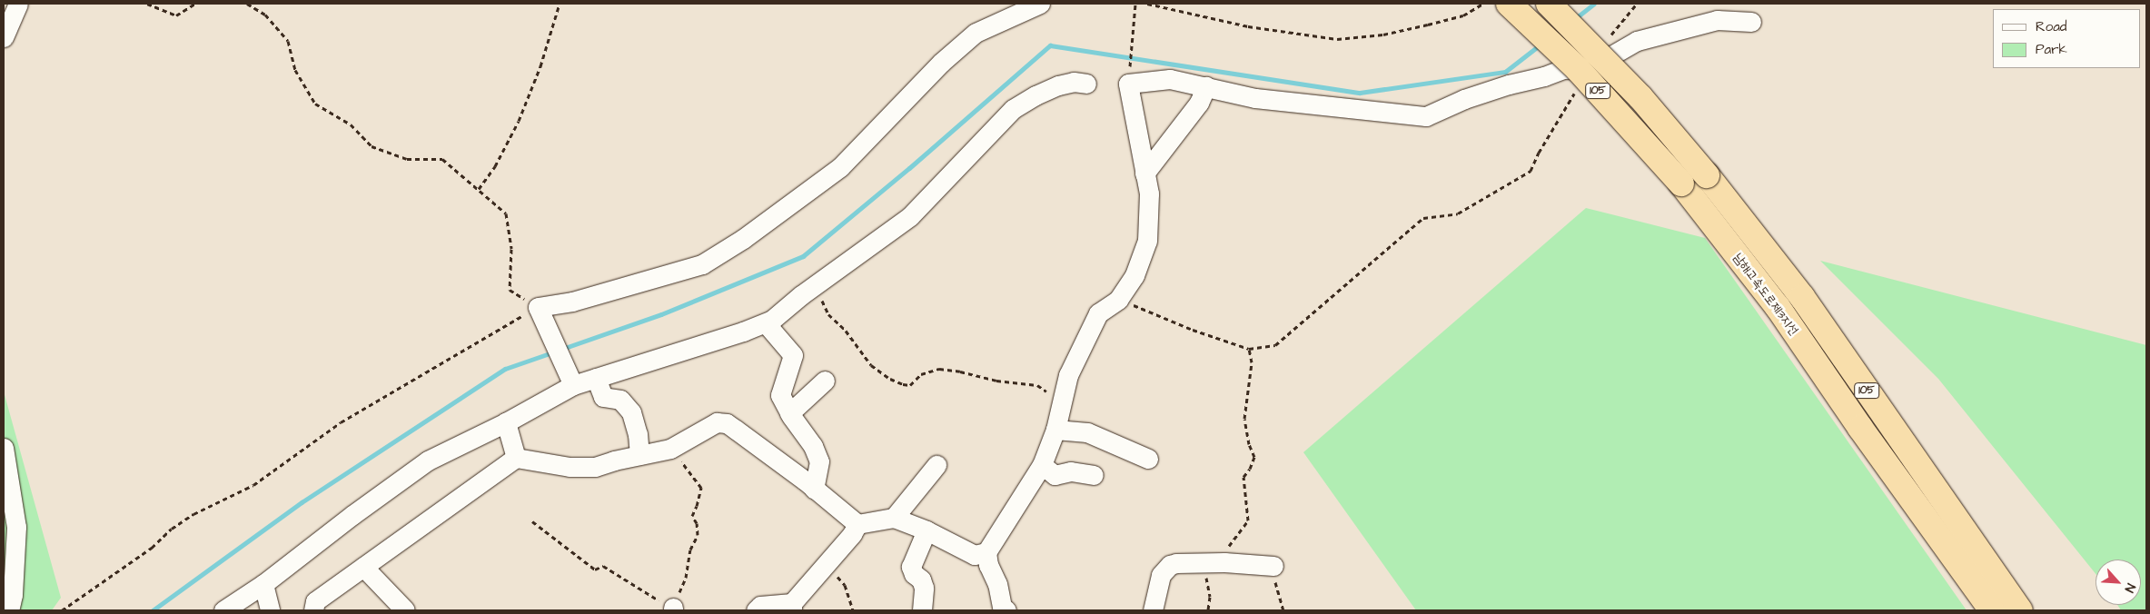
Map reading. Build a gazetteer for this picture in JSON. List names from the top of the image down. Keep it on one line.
{"streets":{"highway":["105","남해고속도로제3지선"]},"legend":["Road","Park"],"north":"bottom right"}
